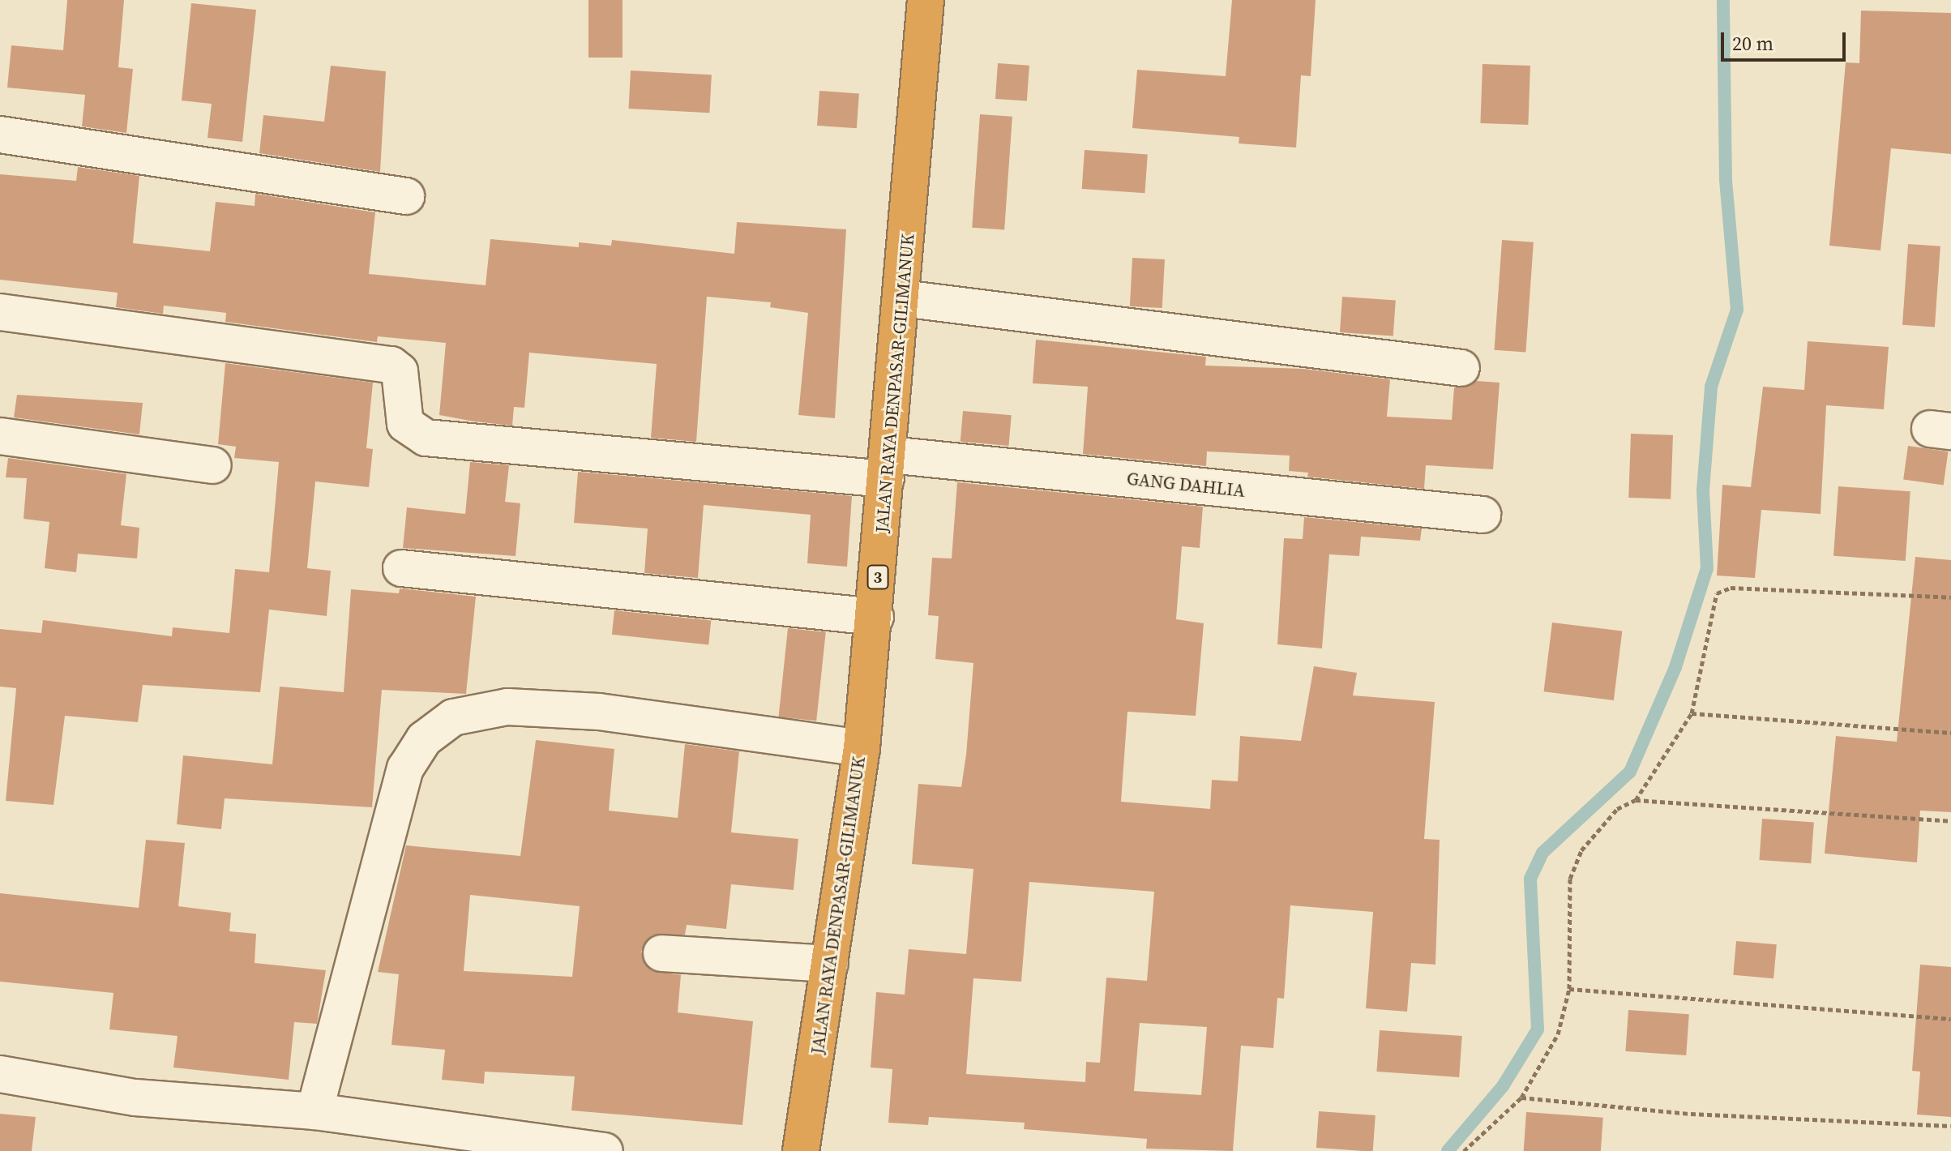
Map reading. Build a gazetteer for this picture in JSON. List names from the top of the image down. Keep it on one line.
{"streets":{"highway":["JALAN RAYA DENPASAR-GILIMANUK","3"],"street":["GANG DAHLIA"]},"crossings":[["JALAN RAYA DENPASAR-GILIMANUK","GANG DAHLIA"]],"scale_bar":"20 m"}
